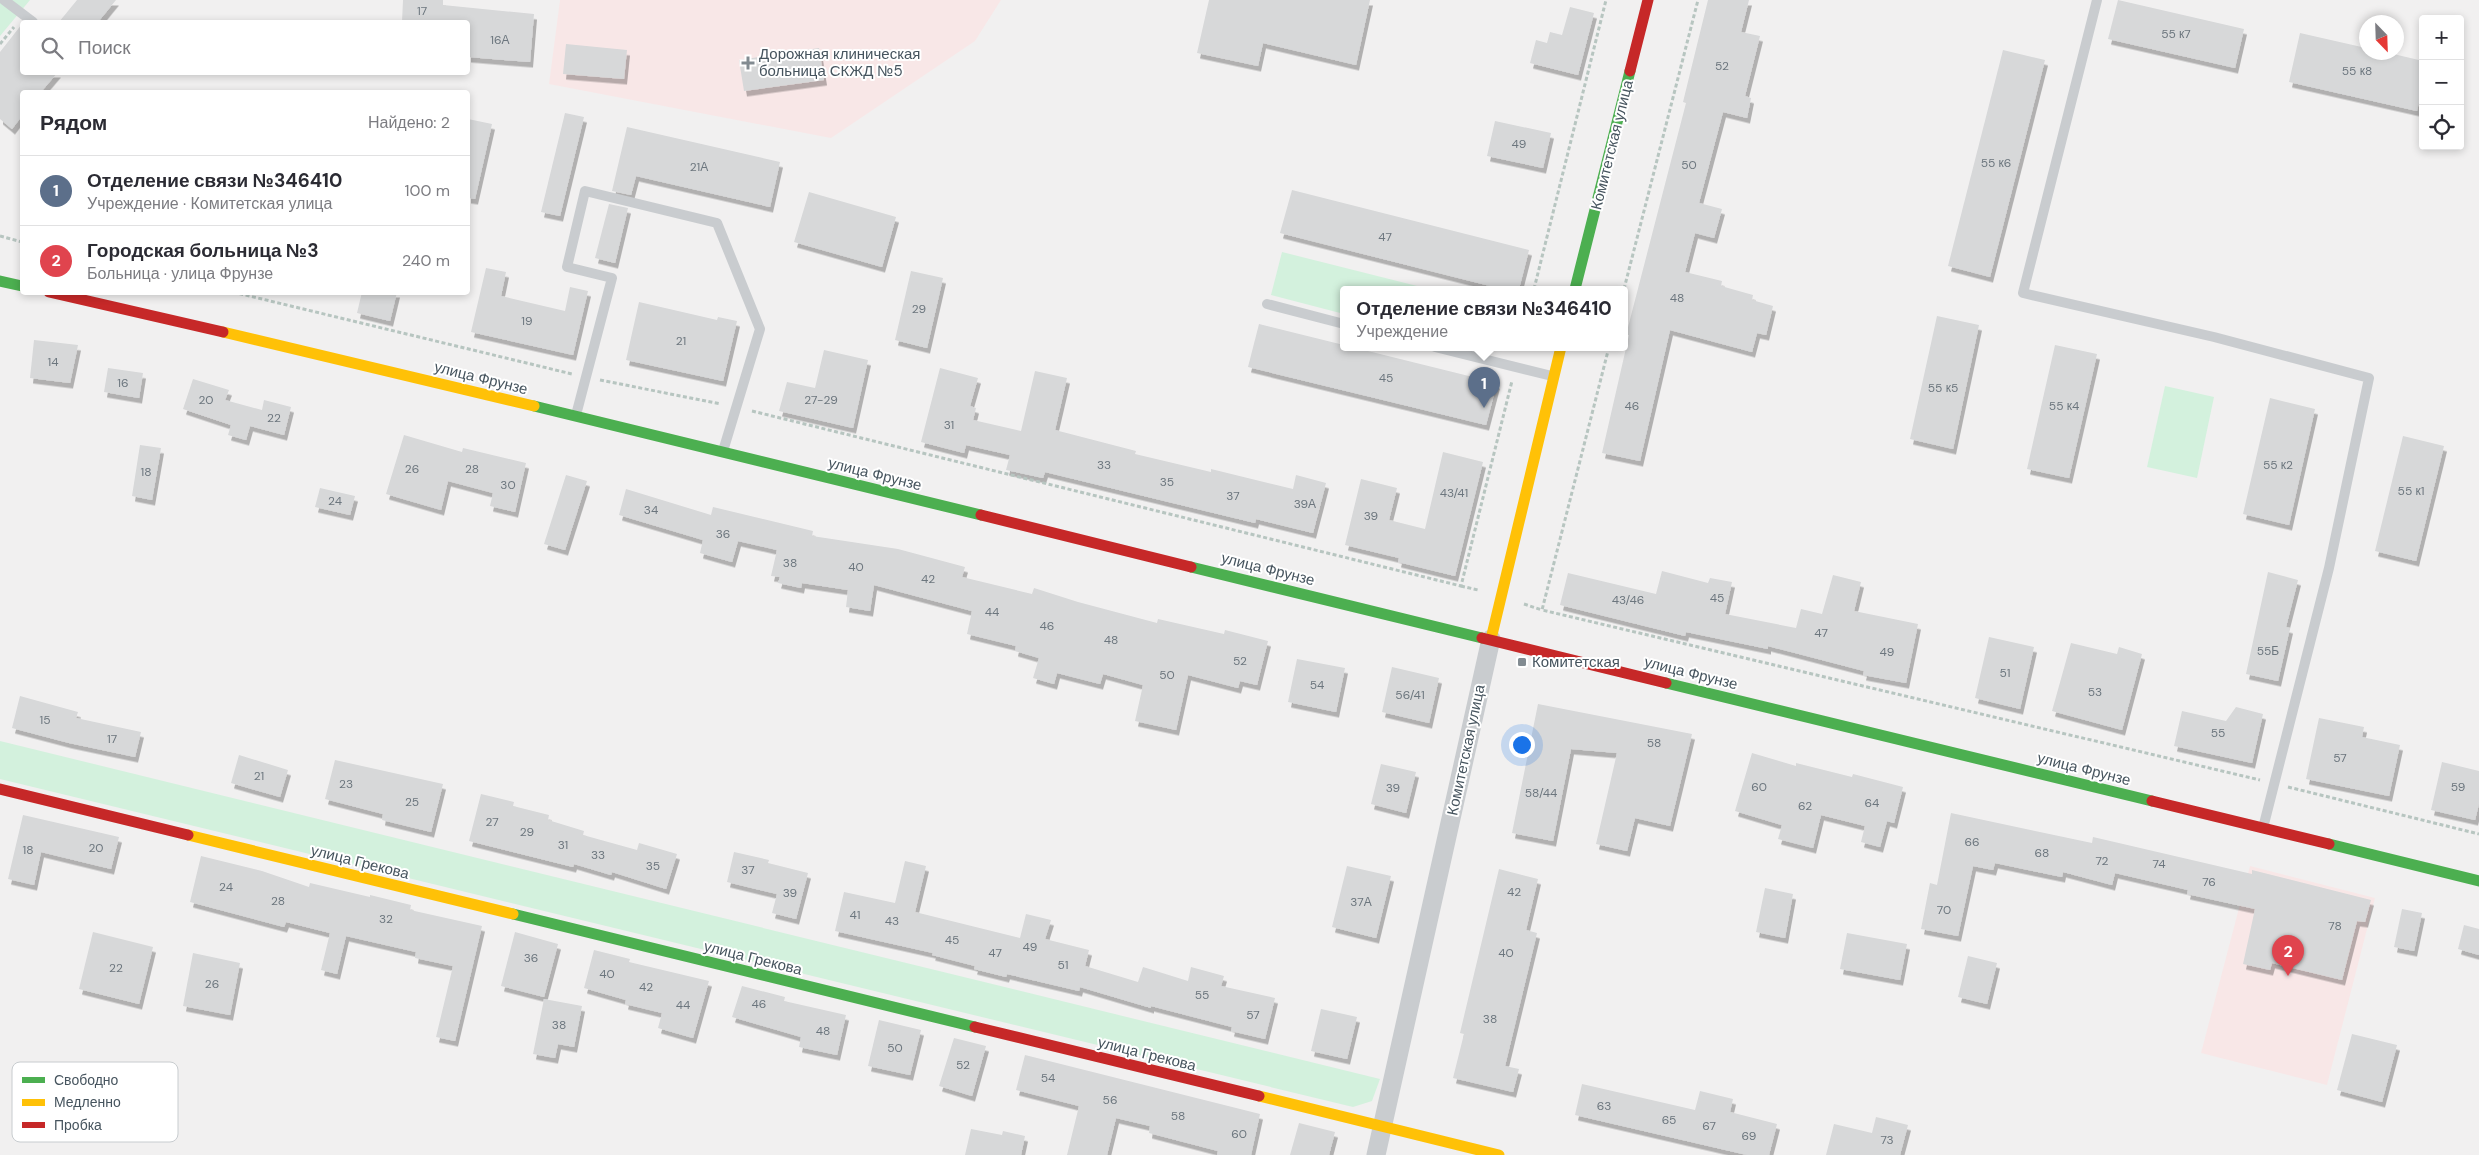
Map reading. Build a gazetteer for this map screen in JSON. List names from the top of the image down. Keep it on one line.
{"streets":{"street":["Комитетская улица","улица Фрунзе","улица Грекова"]},"crossings":[["Комитетская улица","улица Фрунзе"],["Комитетская улица","улица Грекова"]],"places":{"health":["Дорожная клиническая больница СКЖД №5"],"transit":["Комитетская"]},"house_numbers":["17","55 к7","16А","52","55 к8","49","55 к6","50","21А","47","48","29","19","21","14","45","16","55 к5","20","27-29","46","55 к4","22","31","33","55 к2","26","28","18","35","30","55 к1","43/41","37","24","39А","34","39","36","38","40","42","45","43/46","44","46","47","48","55Б","49","52","51","50","54","53","56/41","15","55","17","58","57","21","23","60","59","39","58/44","25","64","62","27","29","66","31","20","18","68","33","72","74","35","37","76","24","42","39","28","37А","70","41","32","43","78","45","49","47","40","36","51","22","40","26","42","55","46","44","57","38","38","48","50","52","54","56","63","58","65","67","60","69","73"],"legend":["Свободно","Медленно","Пробка"],"north":"bottom right","page":{"map_buttons":["+","−"],"search":"Поиск","heading":["Рядом","Найдено: 2"],"list":[{"mark":"1","name":"Отделение связи №346410","note":"Учреждение · Комитетская улица","value":"100 m"},{"mark":"2","name":"Городская больница №3","note":"Больница · улица Фрунзе","value":"240 m"}],"popup":["Отделение связи №346410","Учреждение"],"pins":["1","2"]}}
